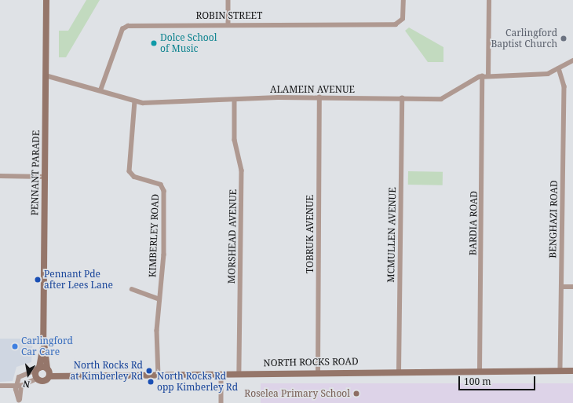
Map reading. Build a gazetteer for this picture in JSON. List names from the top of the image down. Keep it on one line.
{"streets":{"street":["ROBIN STREET","ALAMEIN AVENUE","PENNANT PARADE","BENGHAZI ROAD","BARDIA ROAD","TOBRUK AVENUE","MCMULLEN AVENUE","KIMBERLEY ROAD","MORSHEAD AVENUE","NORTH ROCKS ROAD"]},"crossings":[["ROBIN STREET","ALAMEIN AVENUE"],["ALAMEIN AVENUE","PENNANT PARADE"],["ALAMEIN AVENUE","BENGHAZI ROAD"],["ALAMEIN AVENUE","BARDIA ROAD"],["ALAMEIN AVENUE","TOBRUK AVENUE"],["ALAMEIN AVENUE","MCMULLEN AVENUE"],["ALAMEIN AVENUE","KIMBERLEY ROAD"],["ALAMEIN AVENUE","MORSHEAD AVENUE"],["PENNANT PARADE","NORTH ROCKS ROAD"],["BENGHAZI ROAD","NORTH ROCKS ROAD"],["BARDIA ROAD","NORTH ROCKS ROAD"],["TOBRUK AVENUE","NORTH ROCKS ROAD"],["MCMULLEN AVENUE","NORTH ROCKS ROAD"],["KIMBERLEY ROAD","NORTH ROCKS ROAD"],["MORSHEAD AVENUE","NORTH ROCKS ROAD"]],"places":["Carlingford Baptist Church","Dolce School of Music","Pennant Pde after Lees Lane","Carlingford Car Care","North Rocks Rd at Kimberley Rd","North Rocks Rd opp Kimberley Rd","Roselea Primary School"],"scale_bar":"100 m","north":"bottom"}
